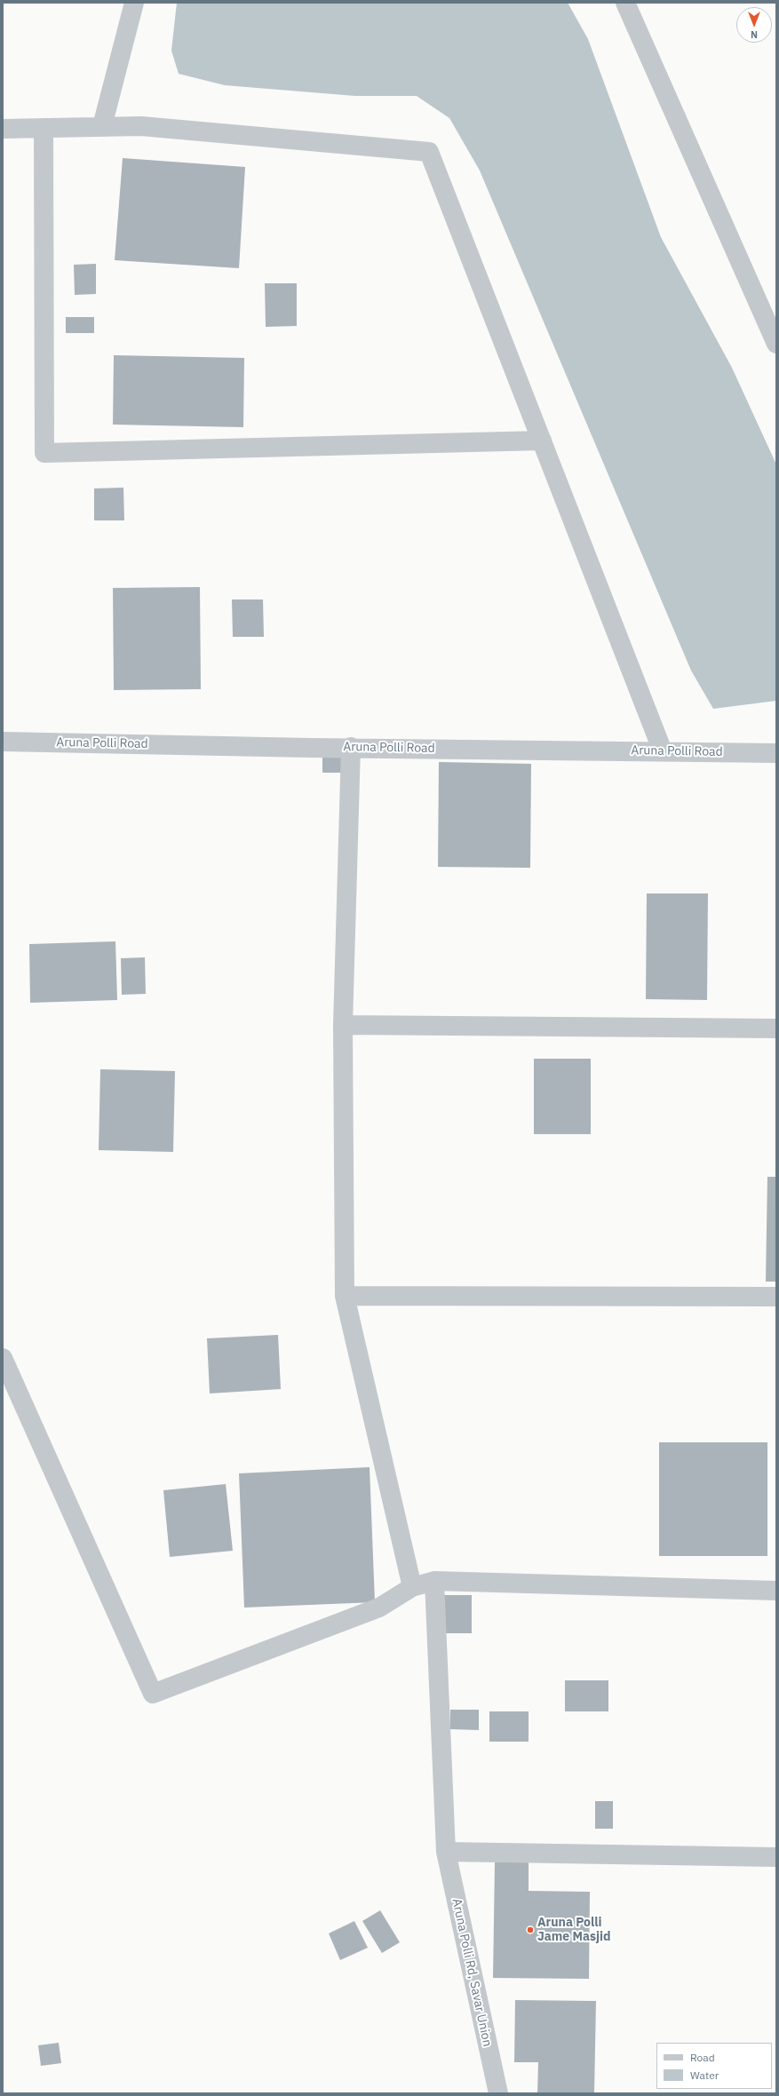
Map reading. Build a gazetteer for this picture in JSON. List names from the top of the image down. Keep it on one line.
{"streets":{"street":["Aruna Polli Road","Aruna Polli Rd, Savar Union"]},"places":["Aruna Polli Jame Masjid"],"legend":["Road","Water"],"north":"bottom"}
